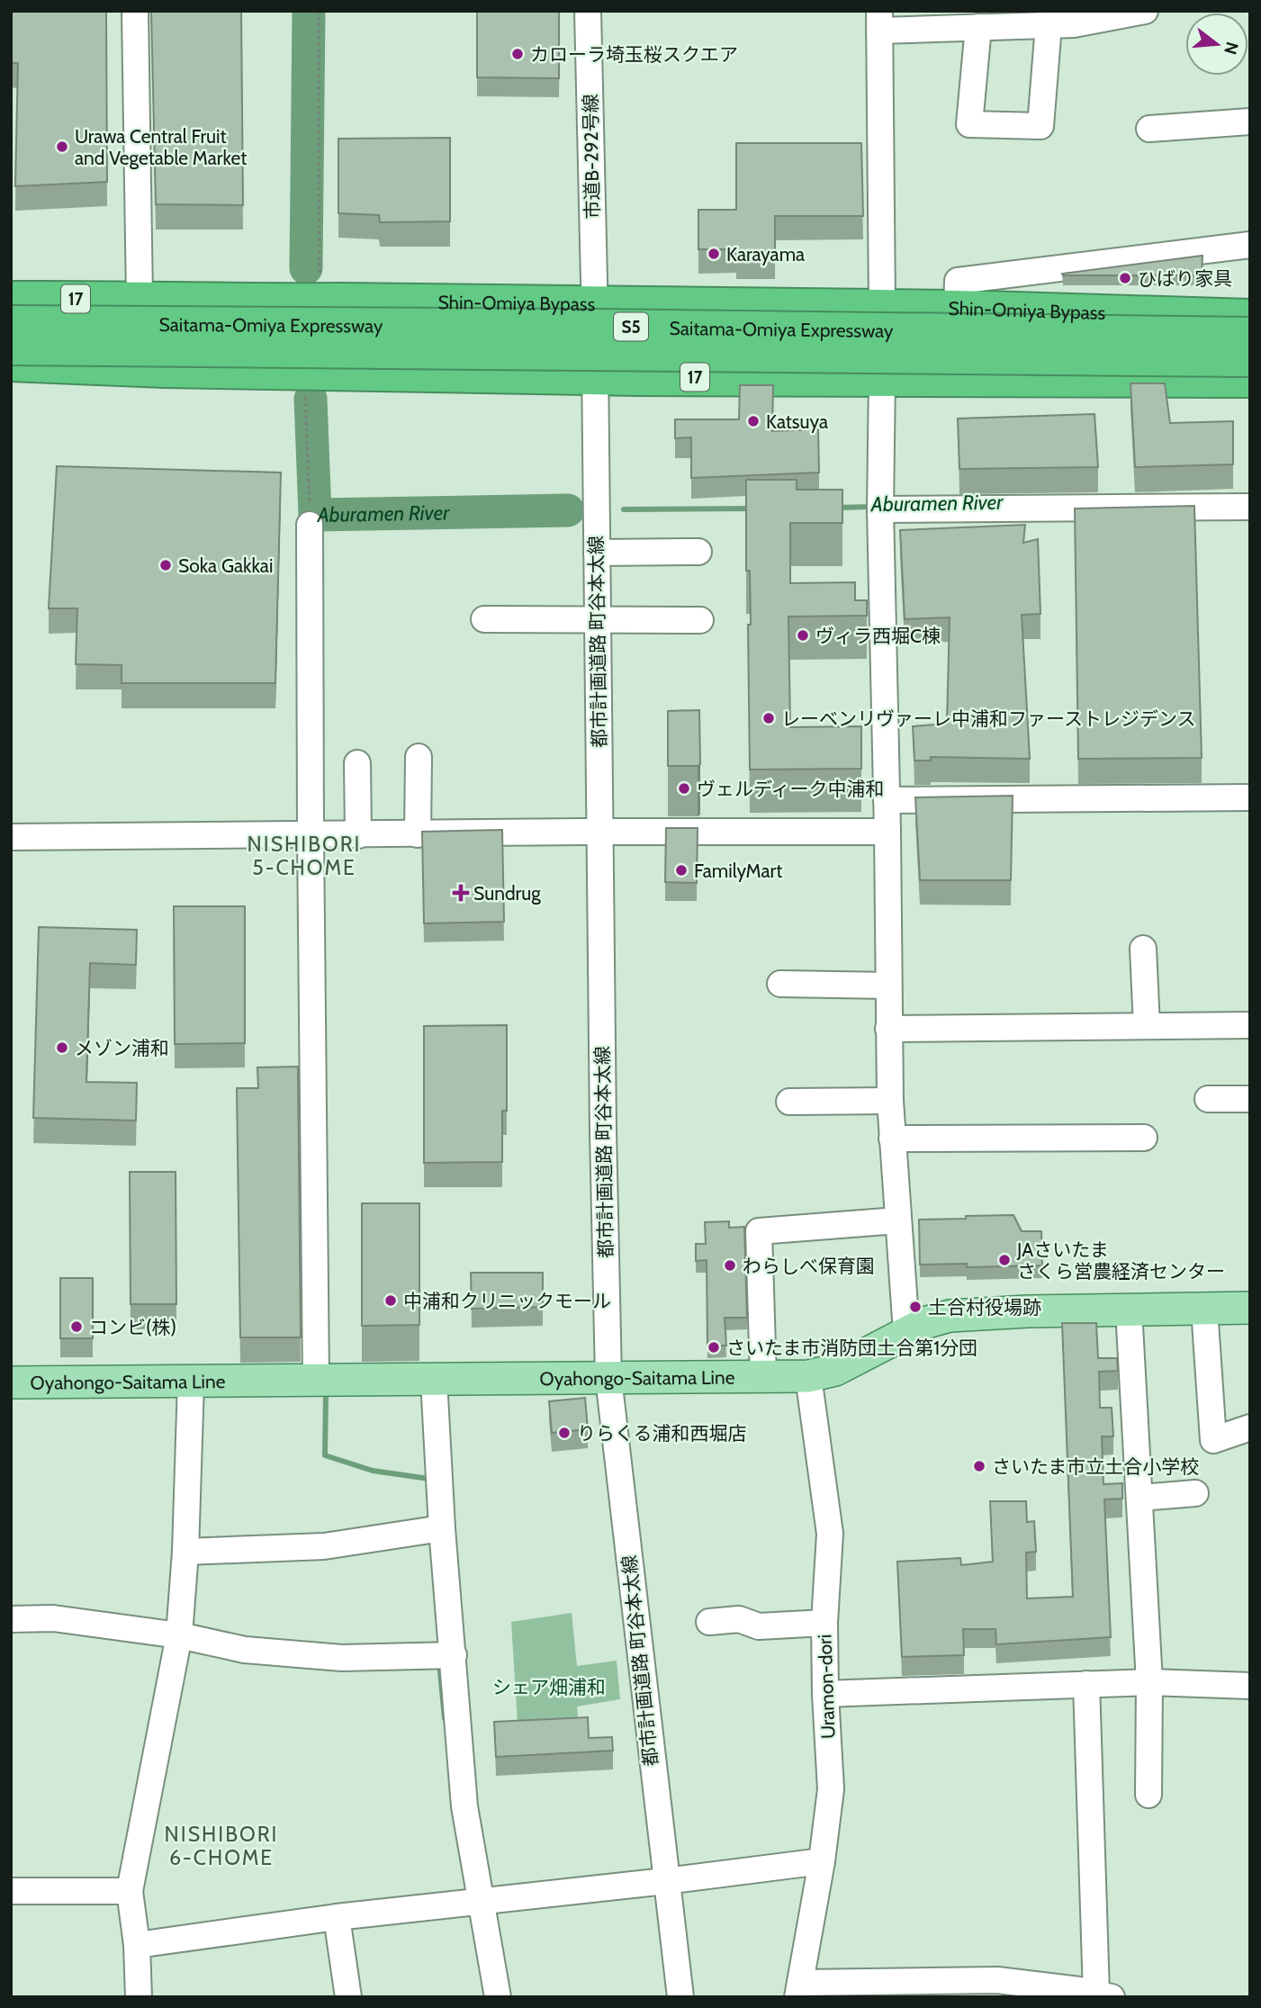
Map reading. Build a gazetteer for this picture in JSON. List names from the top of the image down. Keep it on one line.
{"streets":{"highway":["17","Shin-Omiya Bypass","Saitama-Omiya Expressway","S5"],"main road":["Oyahongo-Saitama Line"],"street":["市道B-292号線","都市計画道路 町谷本太線","Uramon-dori"]},"crossings":[["市道B-292号線","17"],["市道B-292号線","Shin-Omiya Bypass"],["市道B-292号線","都市計画道路 町谷本太線"],["17","Shin-Omiya Bypass"],["17","都市計画道路 町谷本太線"],["Shin-Omiya Bypass","都市計画道路 町谷本太線"],["都市計画道路 町谷本太線","Oyahongo-Saitama Line"],["Oyahongo-Saitama Line","Uramon-dori"]],"districts":["NISHIBORI 5-CHOME","NISHIBORI 6-CHOME"],"water":["Aburamen River"],"parks":["シェア畑浦和"],"places":{"other":["カローラ埼玉桜スクエア","Urawa Central Fruit and Vegetable Market","Karayama","ひばり家具","Katsuya","Soka Gakkai","ヴィラ西堀C棟","レーベンリヴァーレ中浦和ファーストレジデンス","ヴェルディーク中浦和","FamilyMart","メゾン浦和","JAさいたま さくら営農経済センター","わらしべ保育園","中浦和クリニックモール","土合村役場跡","コンビ(株)","さいたま市消防団土合第1分団","りらくる浦和西堀店","さいたま市立土合小学校"],"health":["Sundrug"]},"north":"right"}
